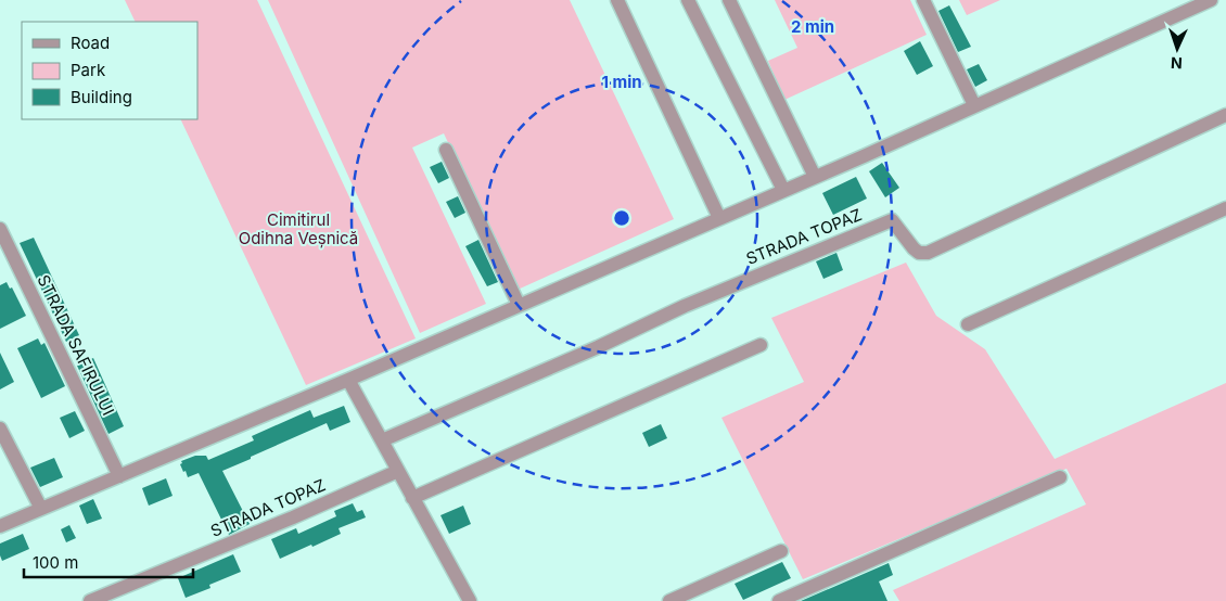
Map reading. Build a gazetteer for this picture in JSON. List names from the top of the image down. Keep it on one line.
{"streets":{"street":["STRADA TOPAZ","STRADA SAFIRULUI"]},"parks":["Cimitirul Odihna Veșnică"],"legend":["Road","Park","Building"],"scale_bar":"100 m","north":"bottom","rings":["2 min","1 min"]}
